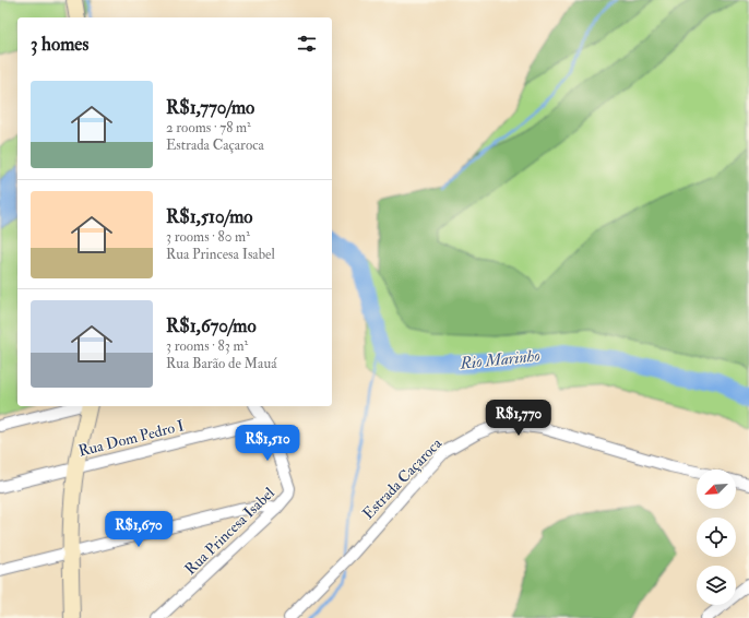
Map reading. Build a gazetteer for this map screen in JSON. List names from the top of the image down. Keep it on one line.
{"streets":{"street":["Rua Dom Pedro I","Estrada Caçaroca","Rua Princesa Isabel"]},"crossings":[["Rua Dom Pedro I","Rua Princesa Isabel"]],"water":["Rio Marinho"],"north":"bottom left","page":{"heading":"3 homes","list":[{"name":"R$1,770/mo","note":"2 rooms · 78 m² · Estrada Caçaroca"},{"name":"R$1,510/mo","note":"3 rooms · 80 m² · Rua Princesa Isabel"},{"name":"R$1,670/mo","note":"3 rooms · 83 m² · Rua Barão de Mauá"}],"price":["R$1,770","R$1,510","R$1,670"]}}
